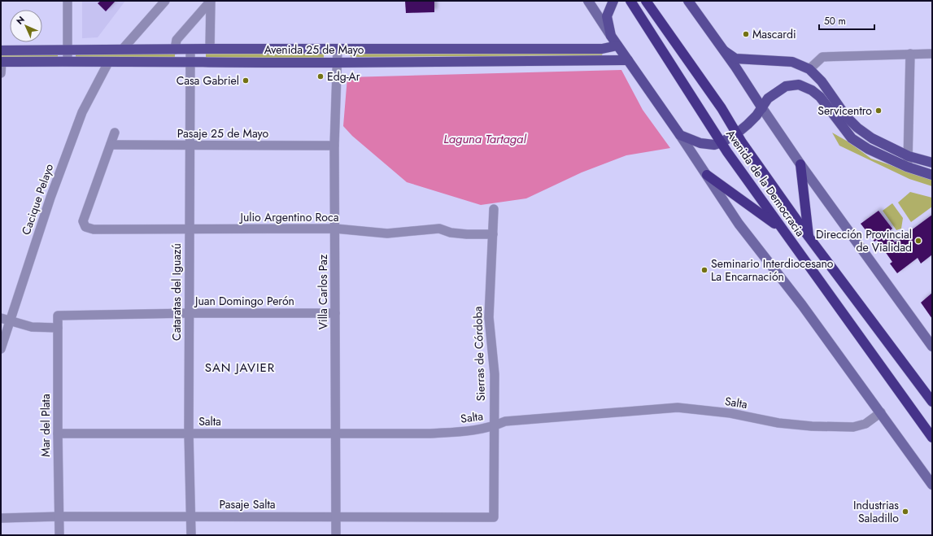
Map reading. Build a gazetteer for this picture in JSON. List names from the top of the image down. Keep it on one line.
{"streets":{"highway":["Avenida de la Democracia"],"main road":["Avenida 25 de Mayo"],"street":["Pasaje 25 de Mayo","Cacique Pelayo","Julio Argentino Roca","Cataratas del Iguazú","Villa Carlos Paz","Juan Domingo Perón","Sierras de Córdoba","Salta","Mar del Plata","Pasaje Salta"]},"crossings":[["Avenida 25 de Mayo","Cacique Pelayo"],["Avenida 25 de Mayo","Cataratas del Iguazú"],["Avenida 25 de Mayo","Villa Carlos Paz"],["Pasaje 25 de Mayo","Julio Argentino Roca"],["Pasaje 25 de Mayo","Cataratas del Iguazú"],["Pasaje 25 de Mayo","Villa Carlos Paz"],["Julio Argentino Roca","Cataratas del Iguazú"],["Julio Argentino Roca","Villa Carlos Paz"],["Julio Argentino Roca","Sierras de Córdoba"],["Cataratas del Iguazú","Juan Domingo Perón"],["Cataratas del Iguazú","Salta"],["Cataratas del Iguazú","Pasaje Salta"],["Villa Carlos Paz","Juan Domingo Perón"],["Villa Carlos Paz","Salta"],["Villa Carlos Paz","Pasaje Salta"],["Juan Domingo Perón","Mar del Plata"],["Sierras de Córdoba","Salta"],["Sierras de Córdoba","Pasaje Salta"],["Salta","Mar del Plata"],["Mar del Plata","Pasaje Salta"]],"districts":["SAN JAVIER"],"water":["Laguna Tartagal"],"places":["Mascardi","Edg-Ar","Casa Gabriel","Servicentro","Dirección Provincial de Vialidad","Seminario Interdiocesano La Encarnación","Industrias Saladillo"],"scale_bar":"50 m","north":"top left"}
